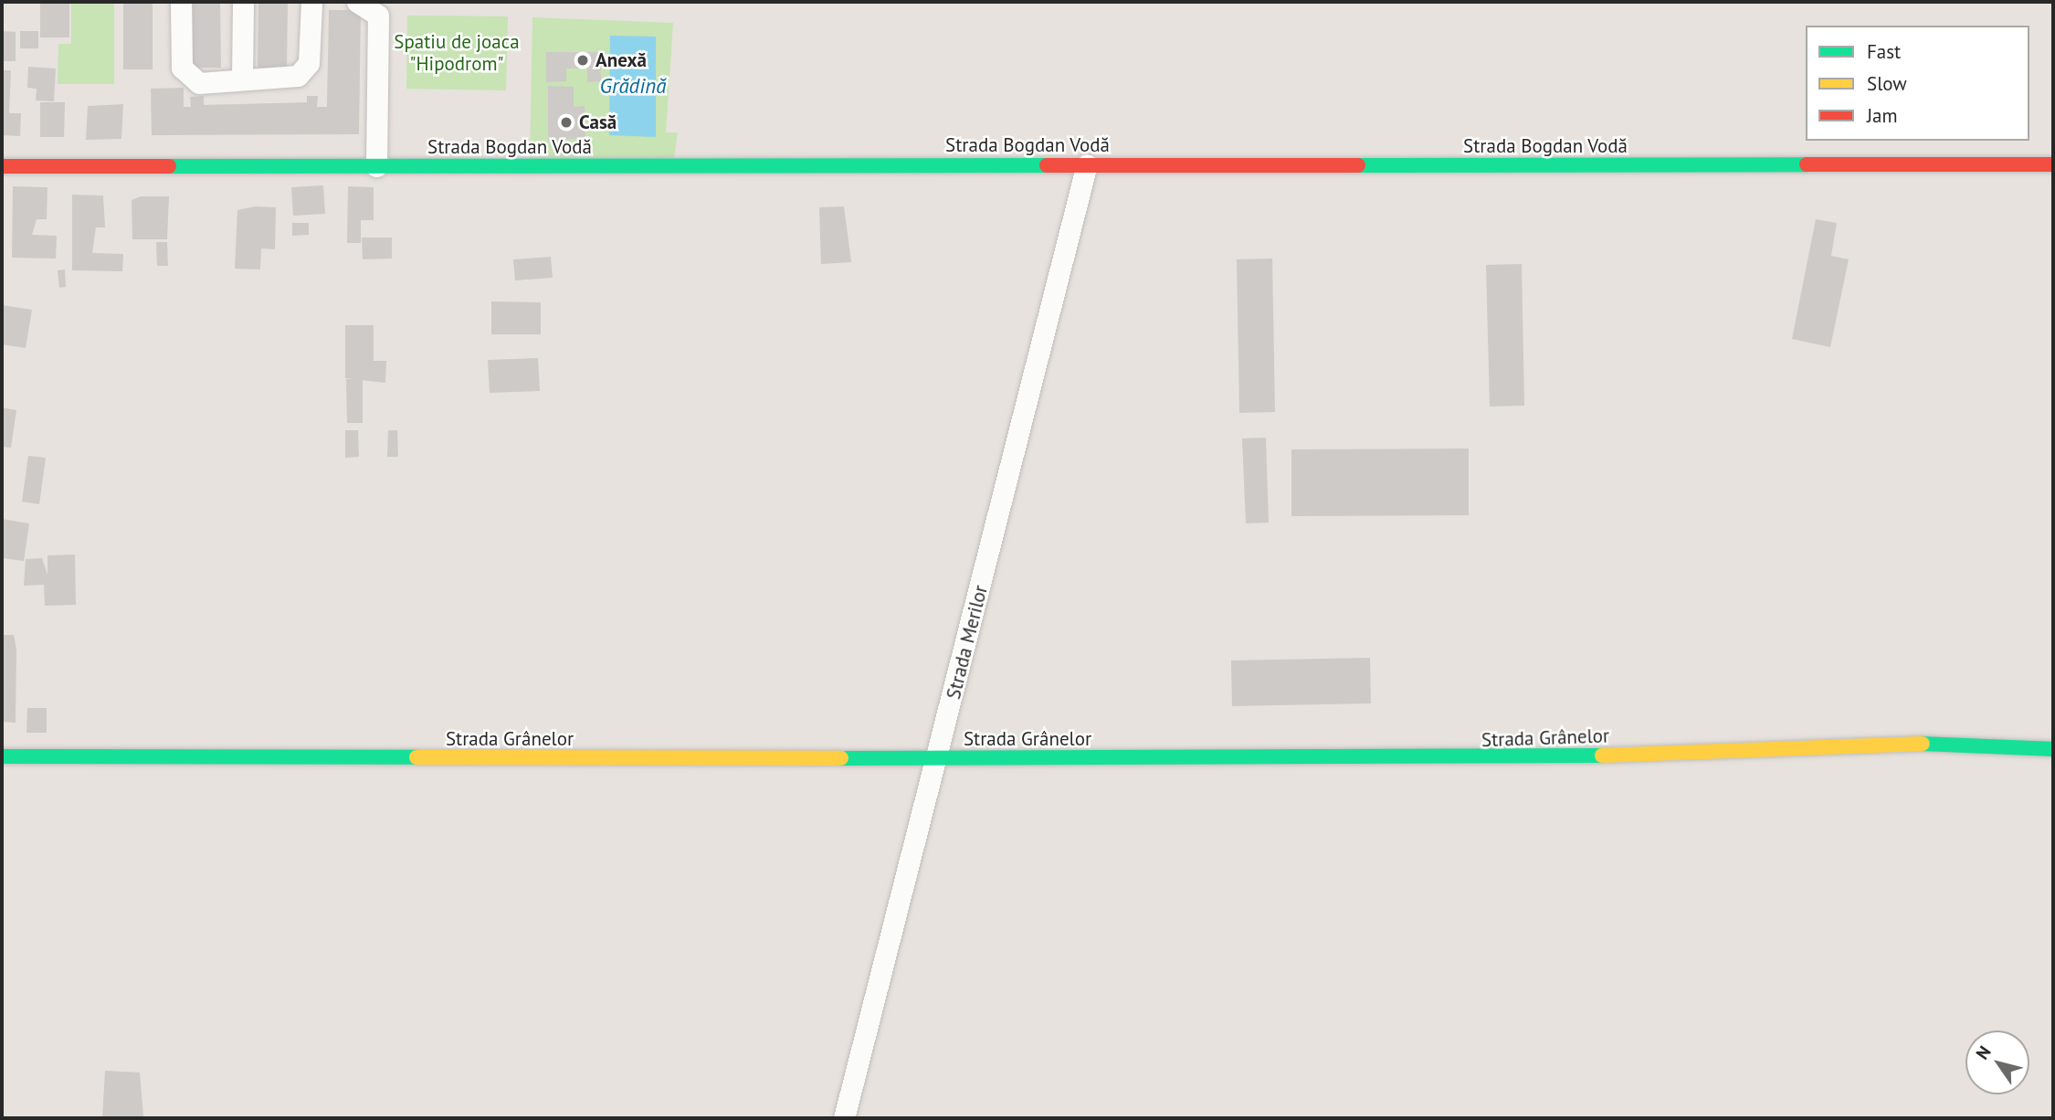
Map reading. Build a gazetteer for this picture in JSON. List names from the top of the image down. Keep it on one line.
{"streets":{"street":["Strada Bogdan Vodă","Strada Merilor","Strada Grânelor"]},"crossings":[["Strada Bogdan Vodă","Strada Merilor"],["Strada Merilor","Strada Grânelor"]],"water":["Grădină"],"parks":["Spatiu de joaca \"Hipodrom\""],"places":["Anexă","Casă"],"legend":["Fast","Slow","Jam"],"north":"top left"}
